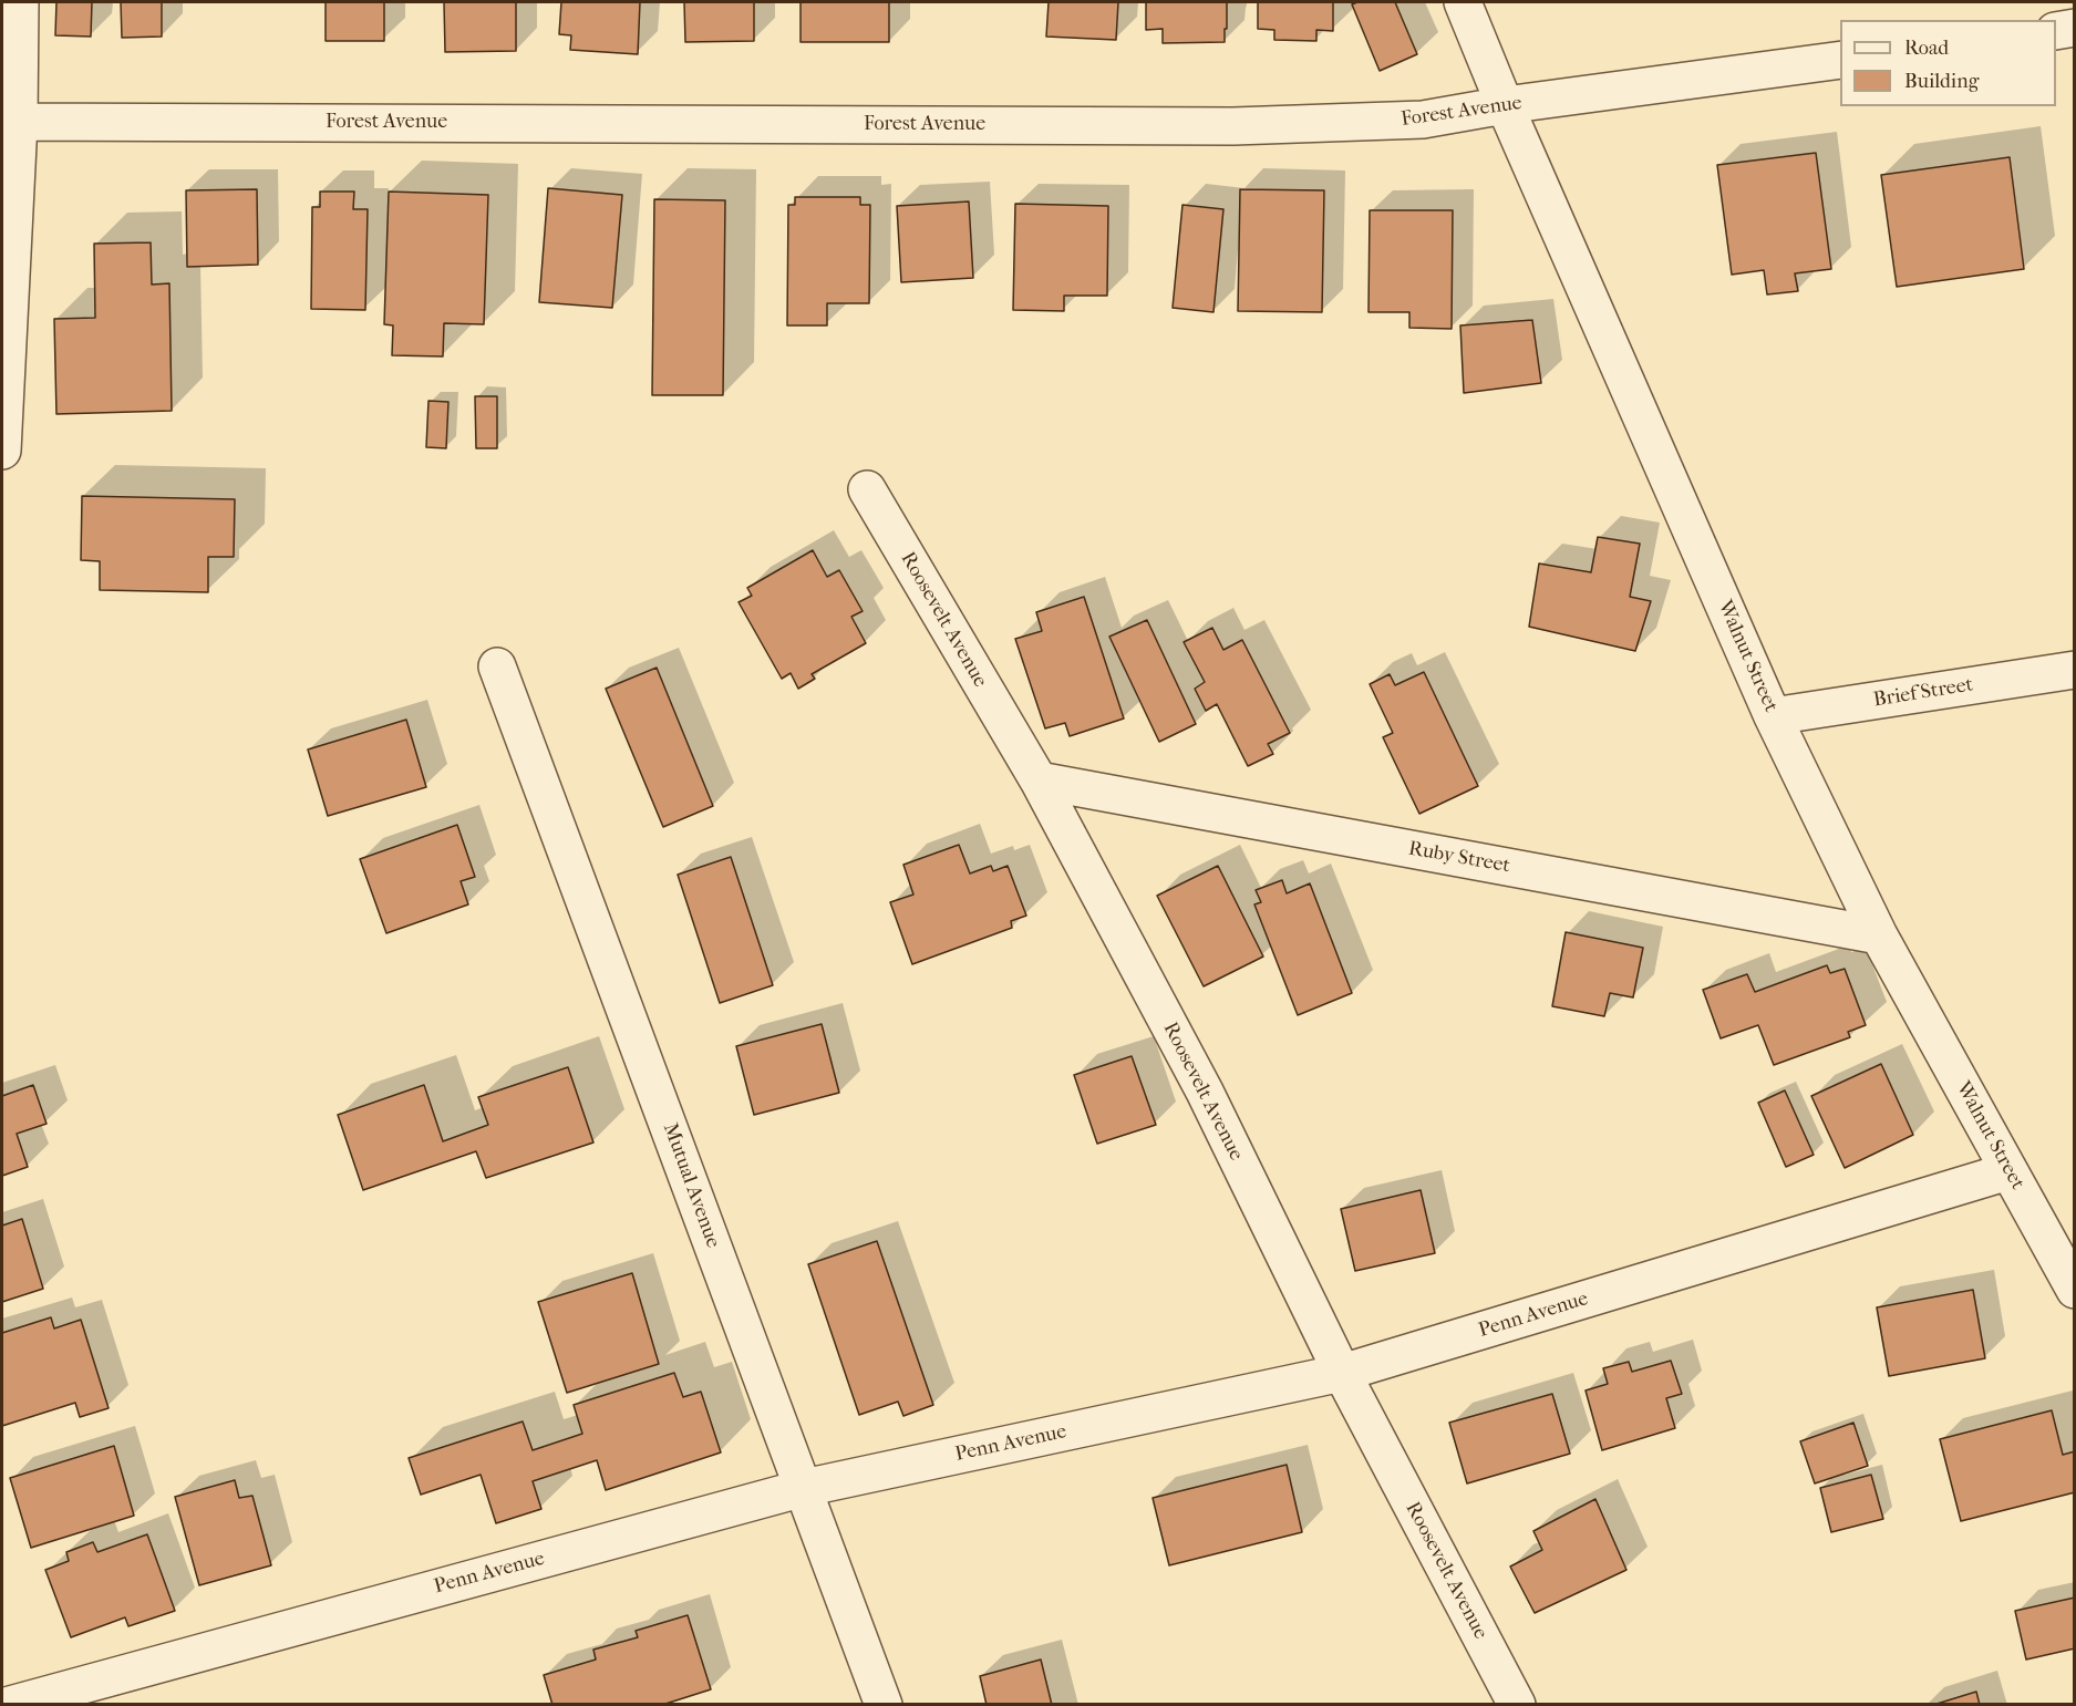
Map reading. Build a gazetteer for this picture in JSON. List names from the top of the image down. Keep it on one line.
{"streets":{"street":["Forest Avenue","Roosevelt Avenue","Walnut Street","Brief Street","Ruby Street","Mutual Avenue","Penn Avenue"]},"crossings":[["Forest Avenue","Walnut Street"],["Roosevelt Avenue","Ruby Street"],["Roosevelt Avenue","Penn Avenue"],["Walnut Street","Brief Street"],["Walnut Street","Ruby Street"],["Walnut Street","Penn Avenue"],["Mutual Avenue","Penn Avenue"]],"legend":["Road","Building"]}
